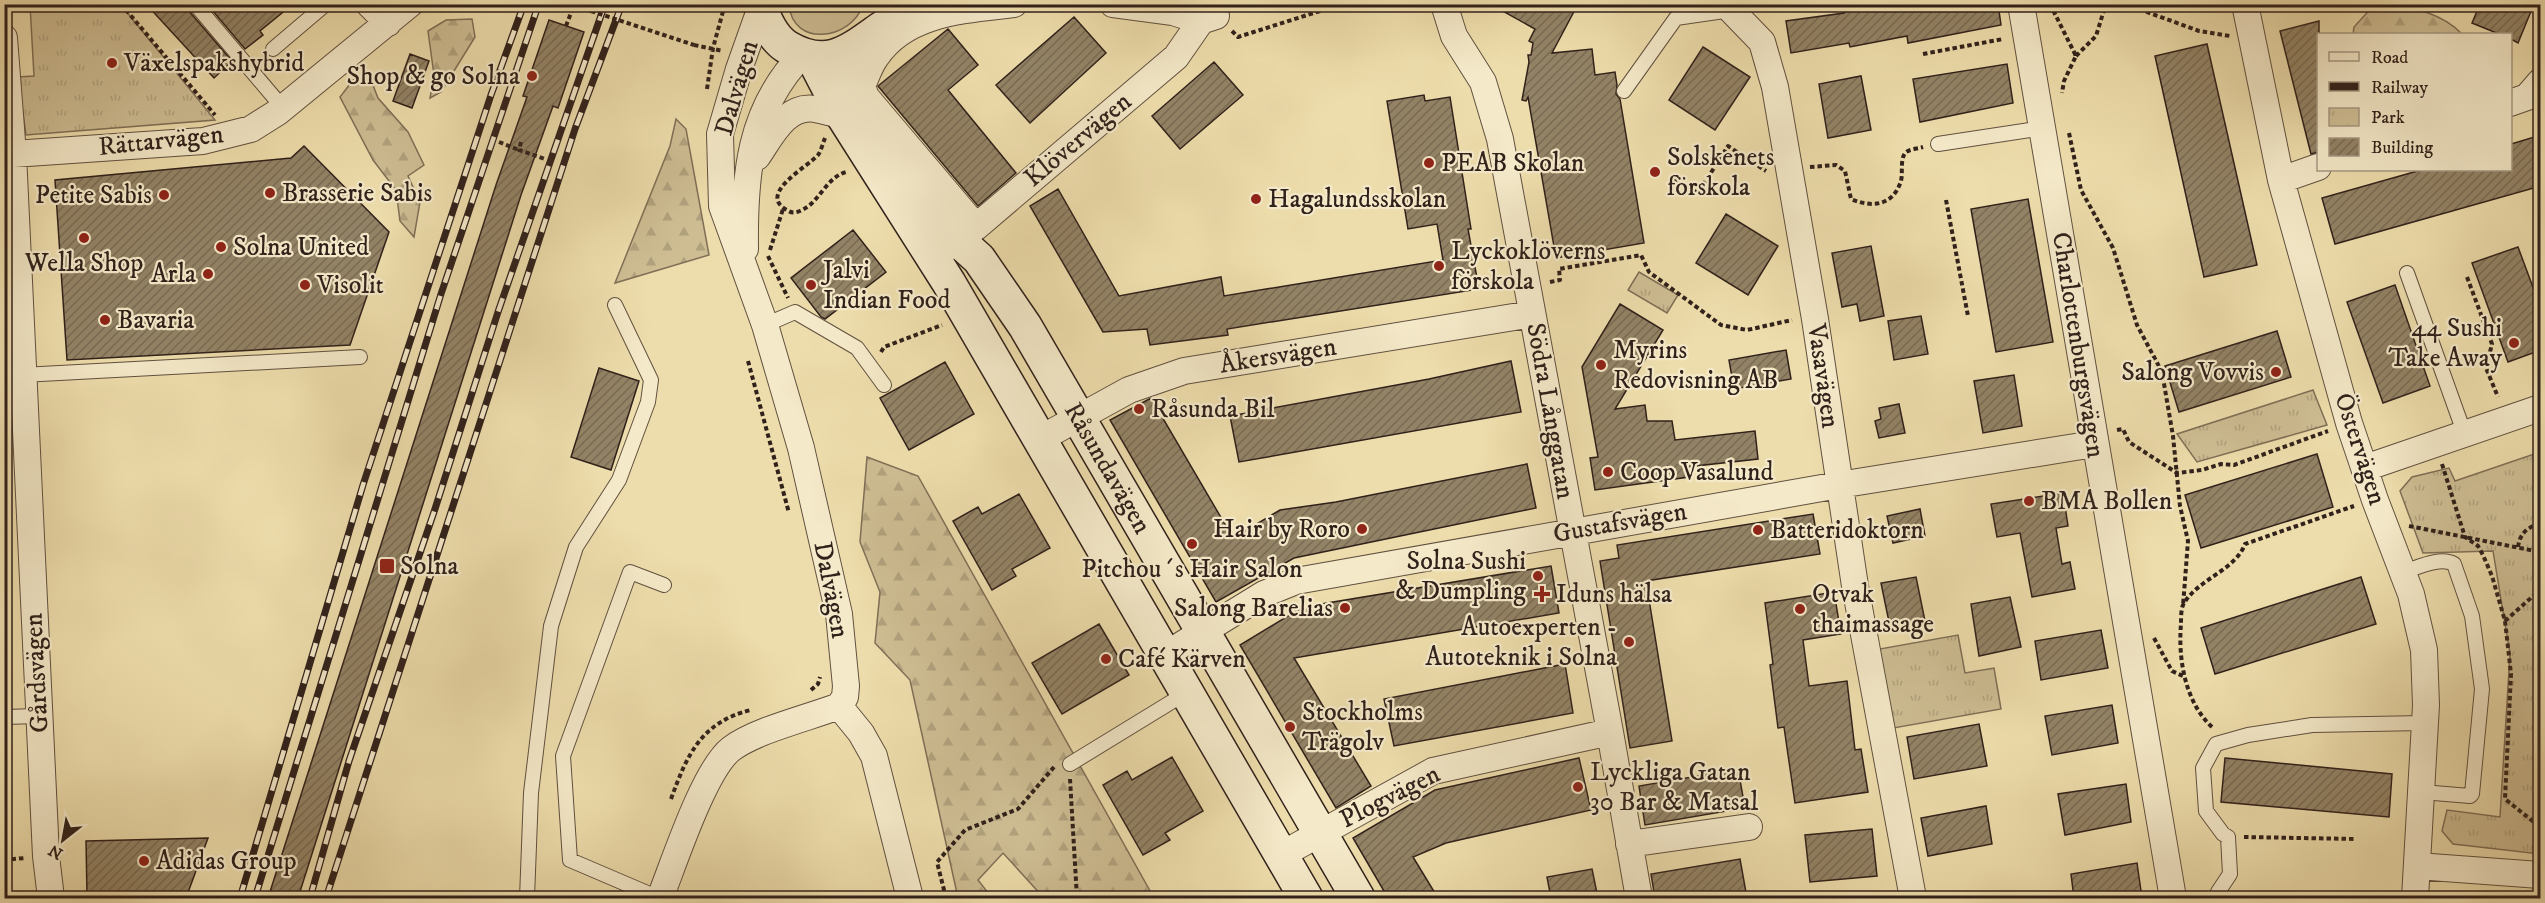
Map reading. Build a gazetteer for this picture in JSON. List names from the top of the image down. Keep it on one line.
{"streets":{"street":["Dalvägen","Klövervägen","Rättarvägen","Charlottenburgsvägen","Åkersvägen","Vasavägen","Södra Långgatan","Östervägen","Råsundavägen","Gustafsvägen","Gårdsvägen","Plogvägen"]},"crossings":[["Dalvägen","Råsundavägen"],["Klövervägen","Råsundavägen"],["Rättarvägen","Gårdsvägen"],["Charlottenburgsvägen","Gustafsvägen"],["Åkersvägen","Södra Långgatan"],["Åkersvägen","Råsundavägen"],["Vasavägen","Gustafsvägen"],["Södra Långgatan","Gustafsvägen"],["Södra Långgatan","Plogvägen"],["Råsundavägen","Gustafsvägen"],["Råsundavägen","Plogvägen"]],"places":{"other":["Växelspakshybrid","Shop & go Solna","PEAB Skolan","Solskenets förskola","Brasserie Sabis","Petite Sabis","Hagalundsskolan","Wella Shop","Solna United","Lyckoklöverns förskola","Arla","Visolit","Jalvi Indian Food","Bavaria","44 Sushi Take Away","Myrins Redovisning AB","Salong Vovvis","Råsunda Bil","Coop Vasalund","BMA Bollen","Hair by Roro","Batteridoktorn","Pitchou´s Hair Salon","Solna Sushi & Dumpling","Salong Barelias","Otvak thaimassage","Autoexperten - Autoteknik i Solna","Café Kärven","Stockholms Trägolv","Lyckliga Gatan 30 Bar & Matsal","Adidas Group"],"transit":["Solna"],"health":["Iduns hälsa"]},"legend":["Road","Railway","Park","Building"],"north":"bottom left"}
